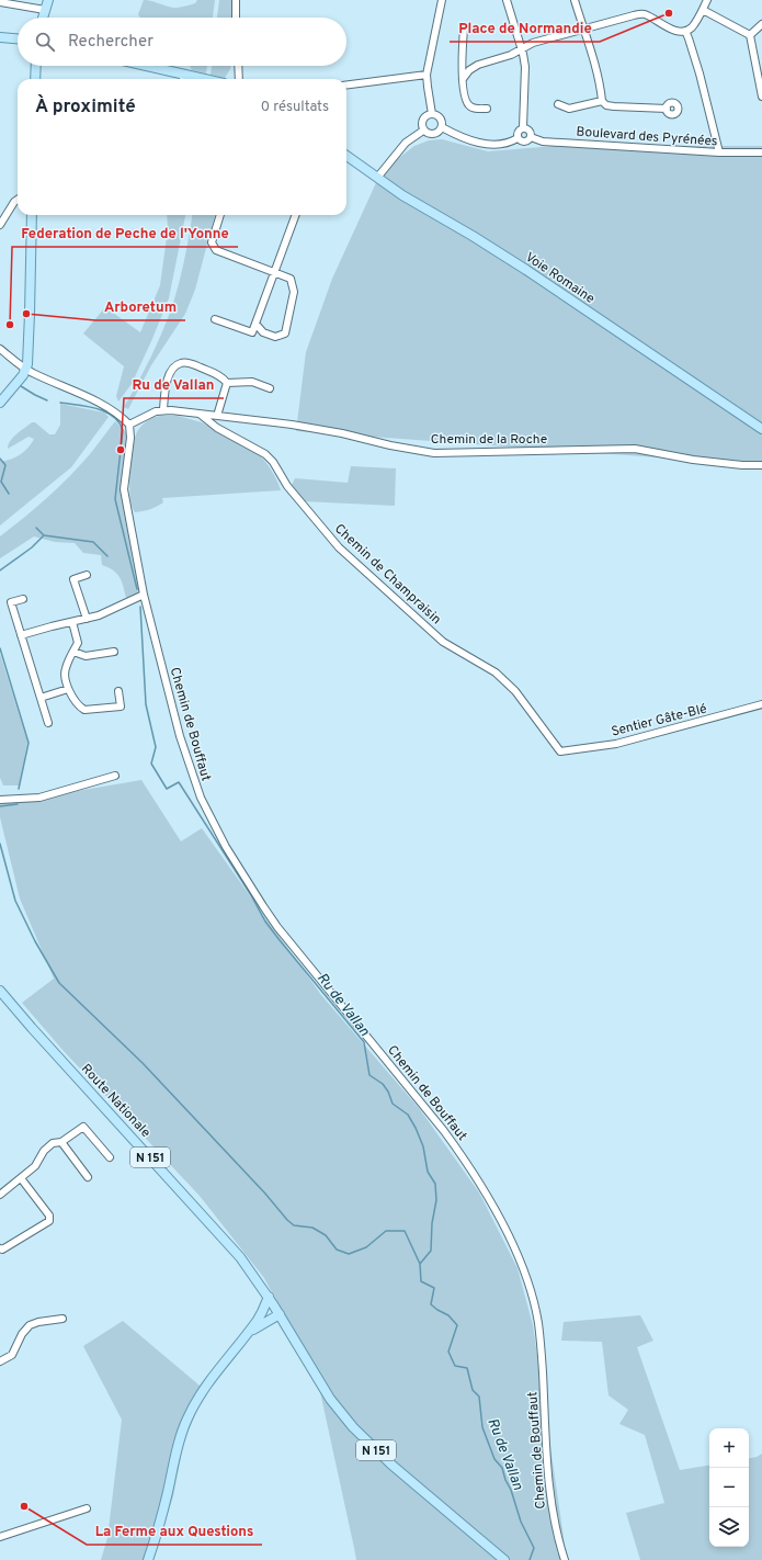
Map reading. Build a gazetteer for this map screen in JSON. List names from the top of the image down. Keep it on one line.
{"streets":{"main road":["Voie Romaine","Route Nationale","N 151"],"street":["Boulevard des Pyrénées","Chemin de la Roche","Chemin de Champraisin","Sentier Gâte-Blé","Chemin de Bouffaut"]},"crossings":[["Chemin de la Roche","Chemin de Champraisin"],["Chemin de la Roche","Chemin de Bouffaut"],["Chemin de Champraisin","Sentier Gâte-Blé"],["Route Nationale","N 151"]],"water":["Ru de Vallan"],"places":["Place de Normandie","Arboretum","Federation de Peche de l'Yonne","Ru de Vallan","La Ferme aux Questions"],"page":{"search":"Rechercher","heading":["À proximité","0 résultats"],"map_buttons":["+","−"]}}
